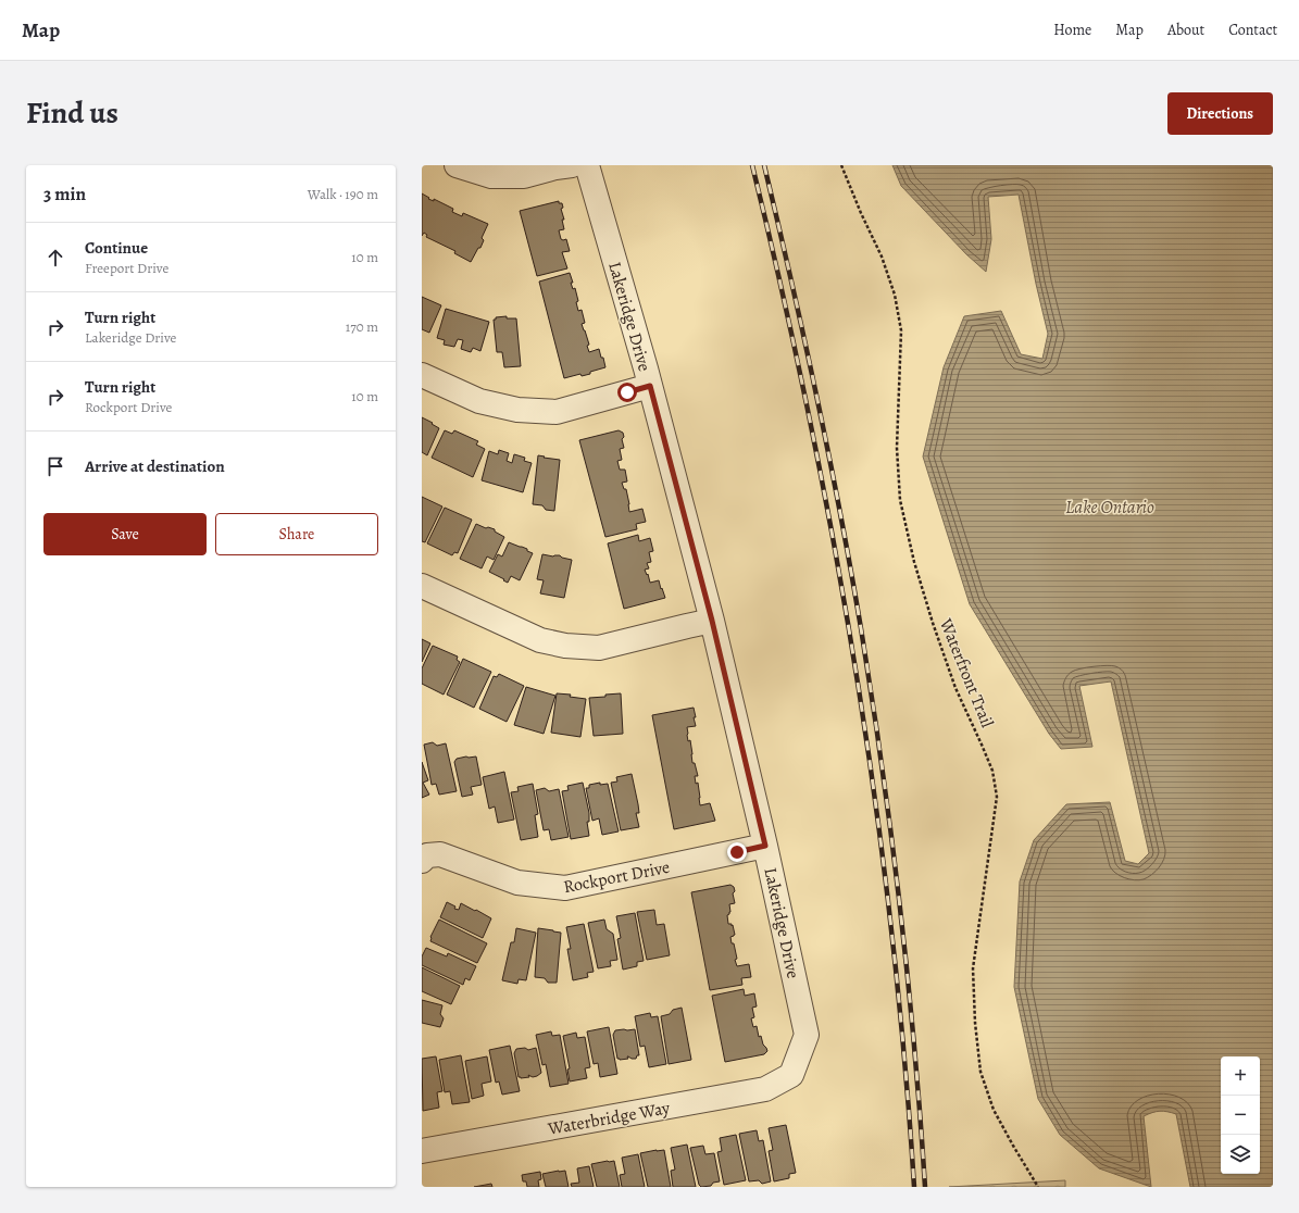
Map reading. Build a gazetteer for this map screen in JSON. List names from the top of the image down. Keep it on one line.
{"streets":{"street":["Lakeridge Drive","Rockport Drive","Waterbridge Way"],"path":["Waterfront Trail"]},"crossings":[["Lakeridge Drive","Rockport Drive"],["Lakeridge Drive","Waterbridge Way"]],"water":["Lake Ontario"],"page":{"header":"Map","nav":["Home","Map","About","Contact"],"title":"Find us","buttons":["Directions",["Save","Share"]],"heading":["3 min","Walk · 190 m"],"list":[["Continue","Freeport Drive","10 m"],["Turn right","Lakeridge Drive","170 m"],["Turn right","Rockport Drive","10 m"],"Arrive at destination"],"map_buttons":["+","−"]}}
